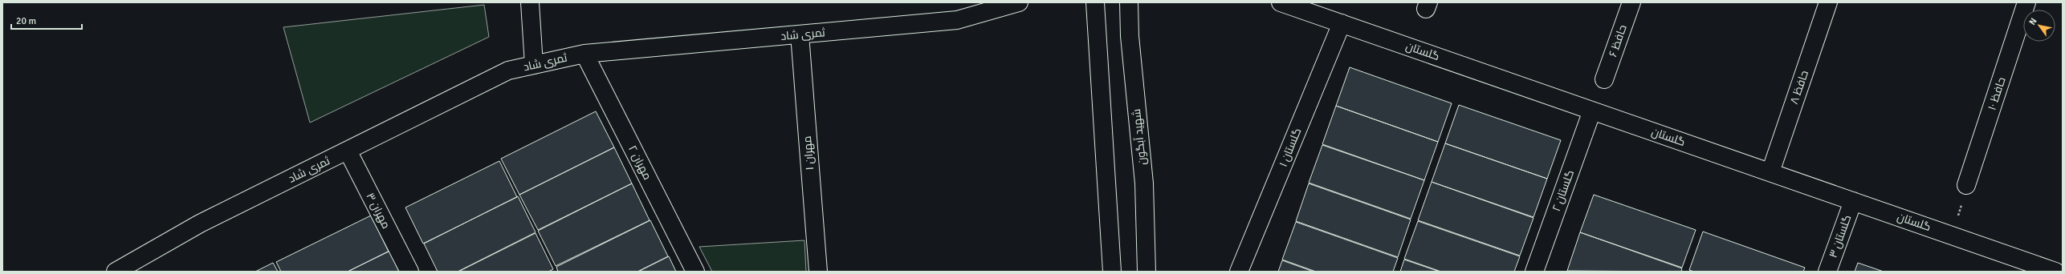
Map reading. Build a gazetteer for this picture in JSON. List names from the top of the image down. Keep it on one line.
{"streets":{"street":["ثمری شاد","حافظ ۶","گلستان","حافظ ۸","حافظ ۱۰","شهید آبگون","گلستان ۱","۱ مهران","مهران ۲","گلستان ۲","مهران ۳","گلستان ۳"]},"crossings":[["ثمری شاد","۱ مهران"],["ثمری شاد","مهران ۲"],["ثمری شاد","مهران ۳"],["گلستان","حافظ ۸"],["گلستان","گلستان ۱"],["گلستان","گلستان ۲"],["گلستان","گلستان ۳"]],"scale_bar":"20 m","north":"top left"}
